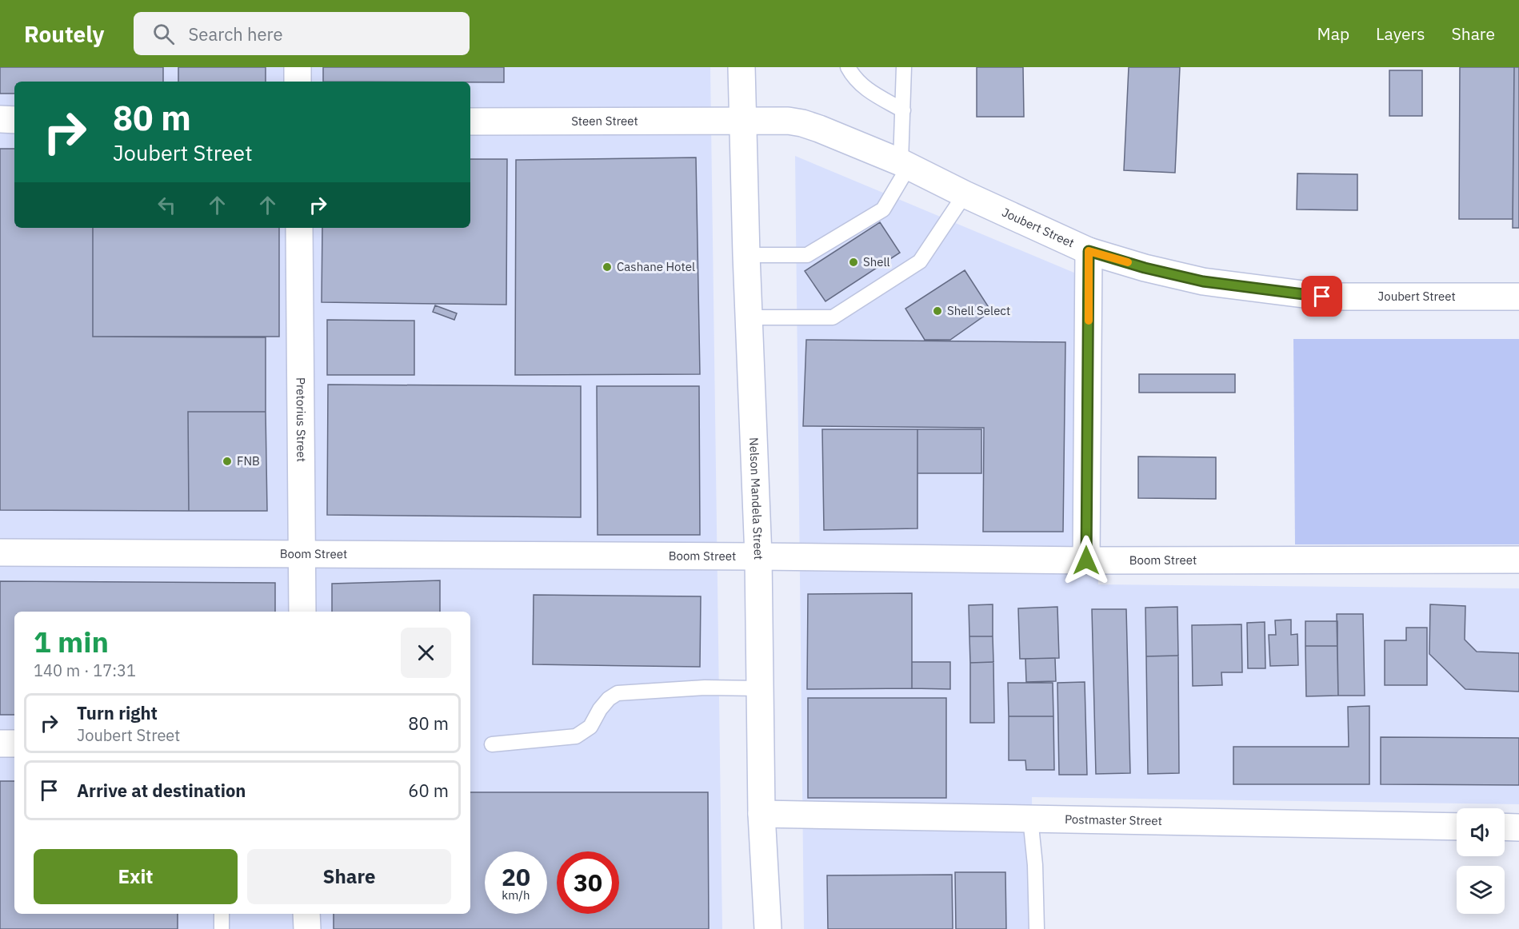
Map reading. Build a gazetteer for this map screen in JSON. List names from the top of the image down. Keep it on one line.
{"streets":{"street":["Steen Street","Joubert Street","Pretorius Street","Nelson Mandela Street","Boom Street","Postmaster Street"]},"crossings":[["Steen Street","Joubert Street"],["Steen Street","Nelson Mandela Street"],["Joubert Street","Nelson Mandela Street"],["Pretorius Street","Boom Street"],["Nelson Mandela Street","Boom Street"],["Nelson Mandela Street","Postmaster Street"]],"places":["Shell","Cashane Hotel","Shell Select","FNB"],"page":{"header":"Routely","search":"Search here","nav":["Map","Layers","Share"],"turn":["80 m","Joubert Street"],"heading":["1 min","140 m · 17:31"],"list":[{"name":"Turn right","note":"Joubert Street","value":"80 m"},{"name":"Arrive at destination","value":"60 m"}],"buttons":["Exit","Share"],"speed":"20 km/h","limit":"30"}}
